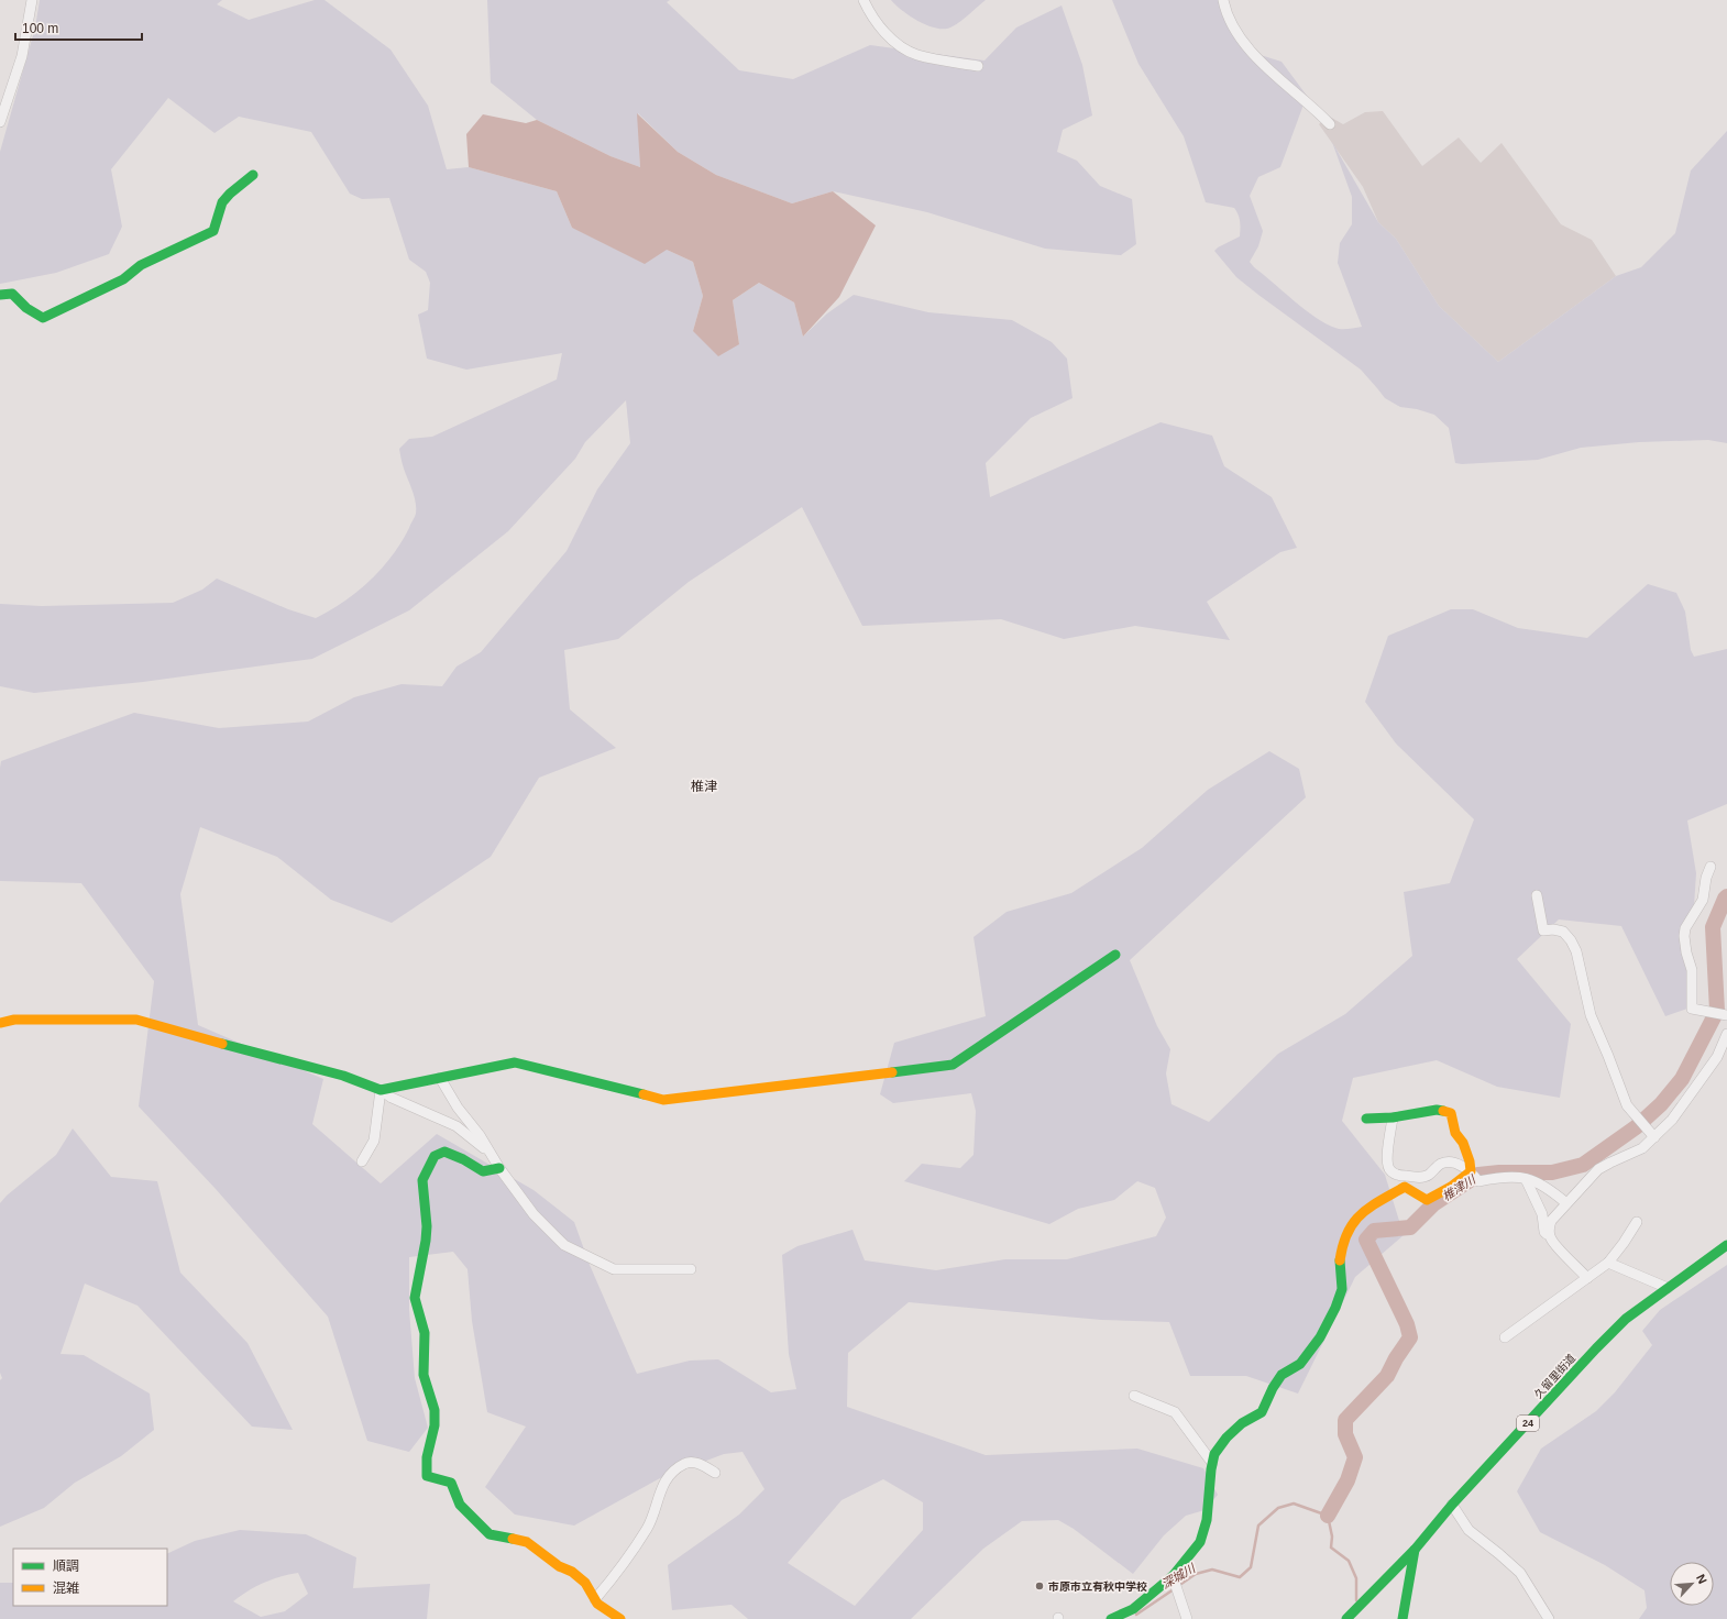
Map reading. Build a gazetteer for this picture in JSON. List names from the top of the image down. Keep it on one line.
{"streets":{"street":["久留里街道","24"]},"districts":["椎津"],"water":["椎津川","深城川"],"places":["市原市立有秋中学校"],"legend":["順調","混雑"],"scale_bar":"100 m","north":"top right"}
